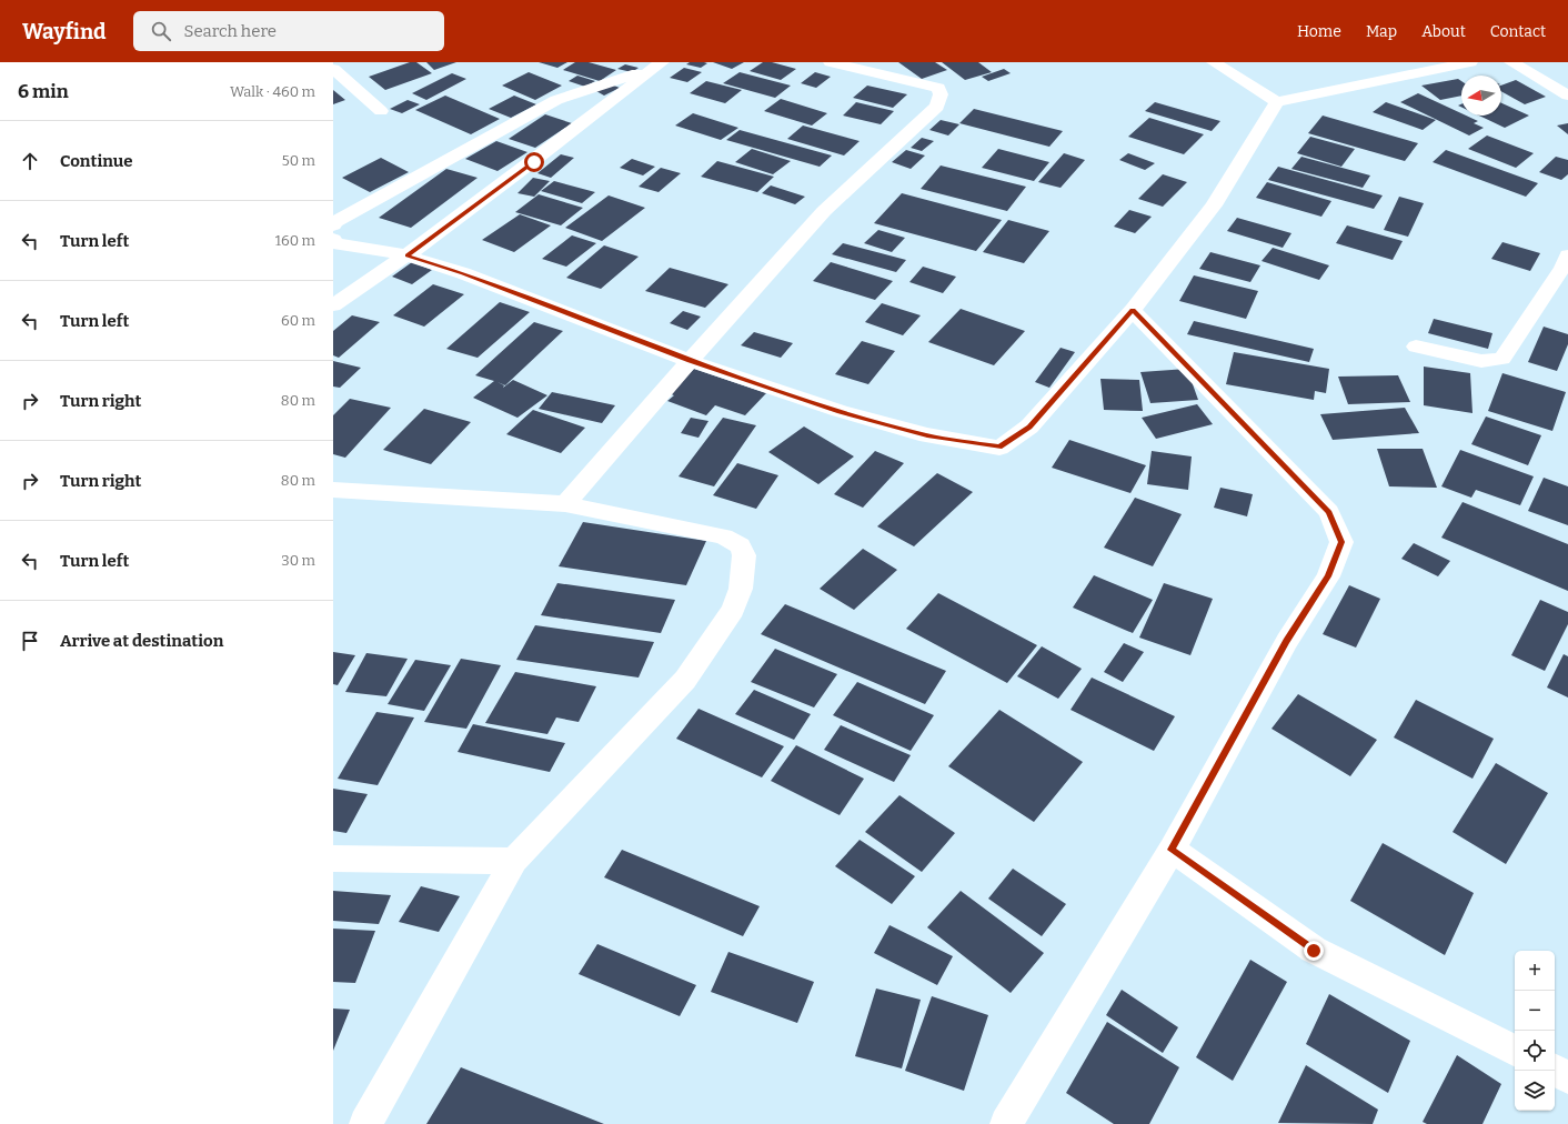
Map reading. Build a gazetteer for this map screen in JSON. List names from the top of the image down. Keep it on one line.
{"north":"left","page":{"header":"Wayfind","search":"Search here","nav":["Home","Map","About","Contact"],"heading":["6 min","Walk · 460 m"],"list":[["Continue","50 m"],["Turn left","160 m"],["Turn left","60 m"],["Turn right","80 m"],["Turn right","80 m"],["Turn left","30 m"],"Arrive at destination"],"map_buttons":["+","−"]}}
